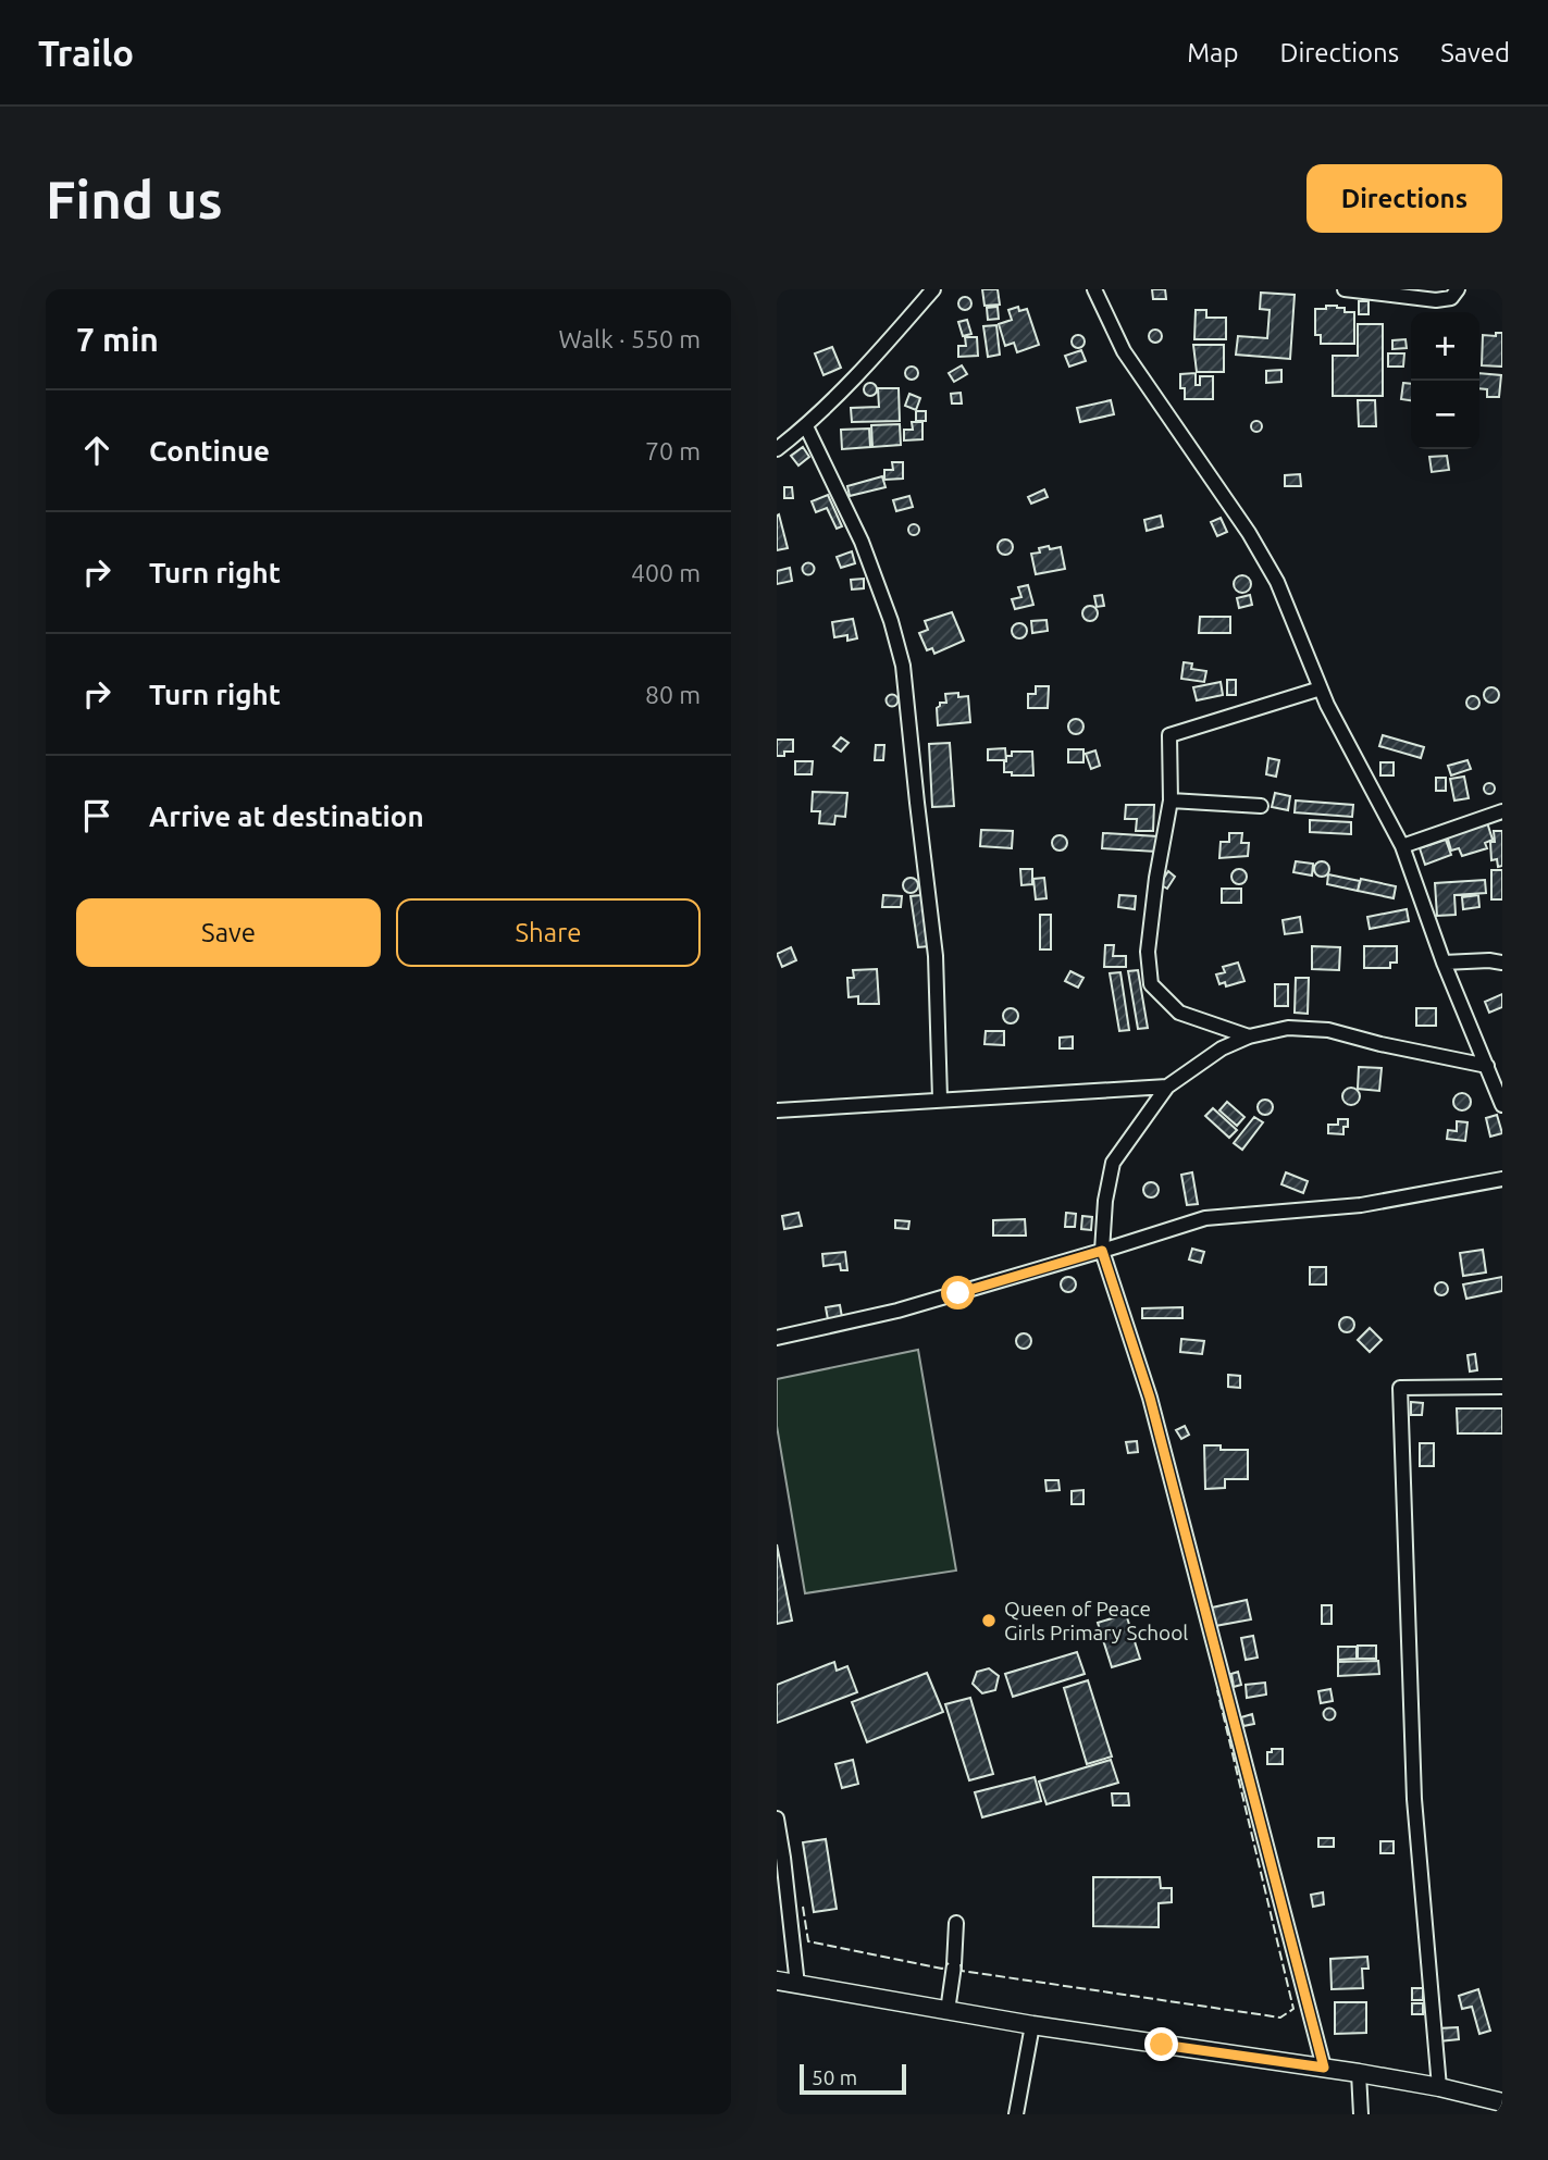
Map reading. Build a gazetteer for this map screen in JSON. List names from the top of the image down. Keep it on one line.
{"places":["Queen of Peace Girls Primary School"],"scale_bar":"50 m","page":{"header":"Trailo","nav":["Map","Directions","Saved"],"buttons":["Directions",["Save","Share"]],"title":"Find us","heading":["7 min","Walk · 550 m"],"map_buttons":["+","−"],"list":[["Continue","70 m"],["Turn right","400 m"],["Turn right","80 m"],"Arrive at destination"],"scale":"50 m"}}
